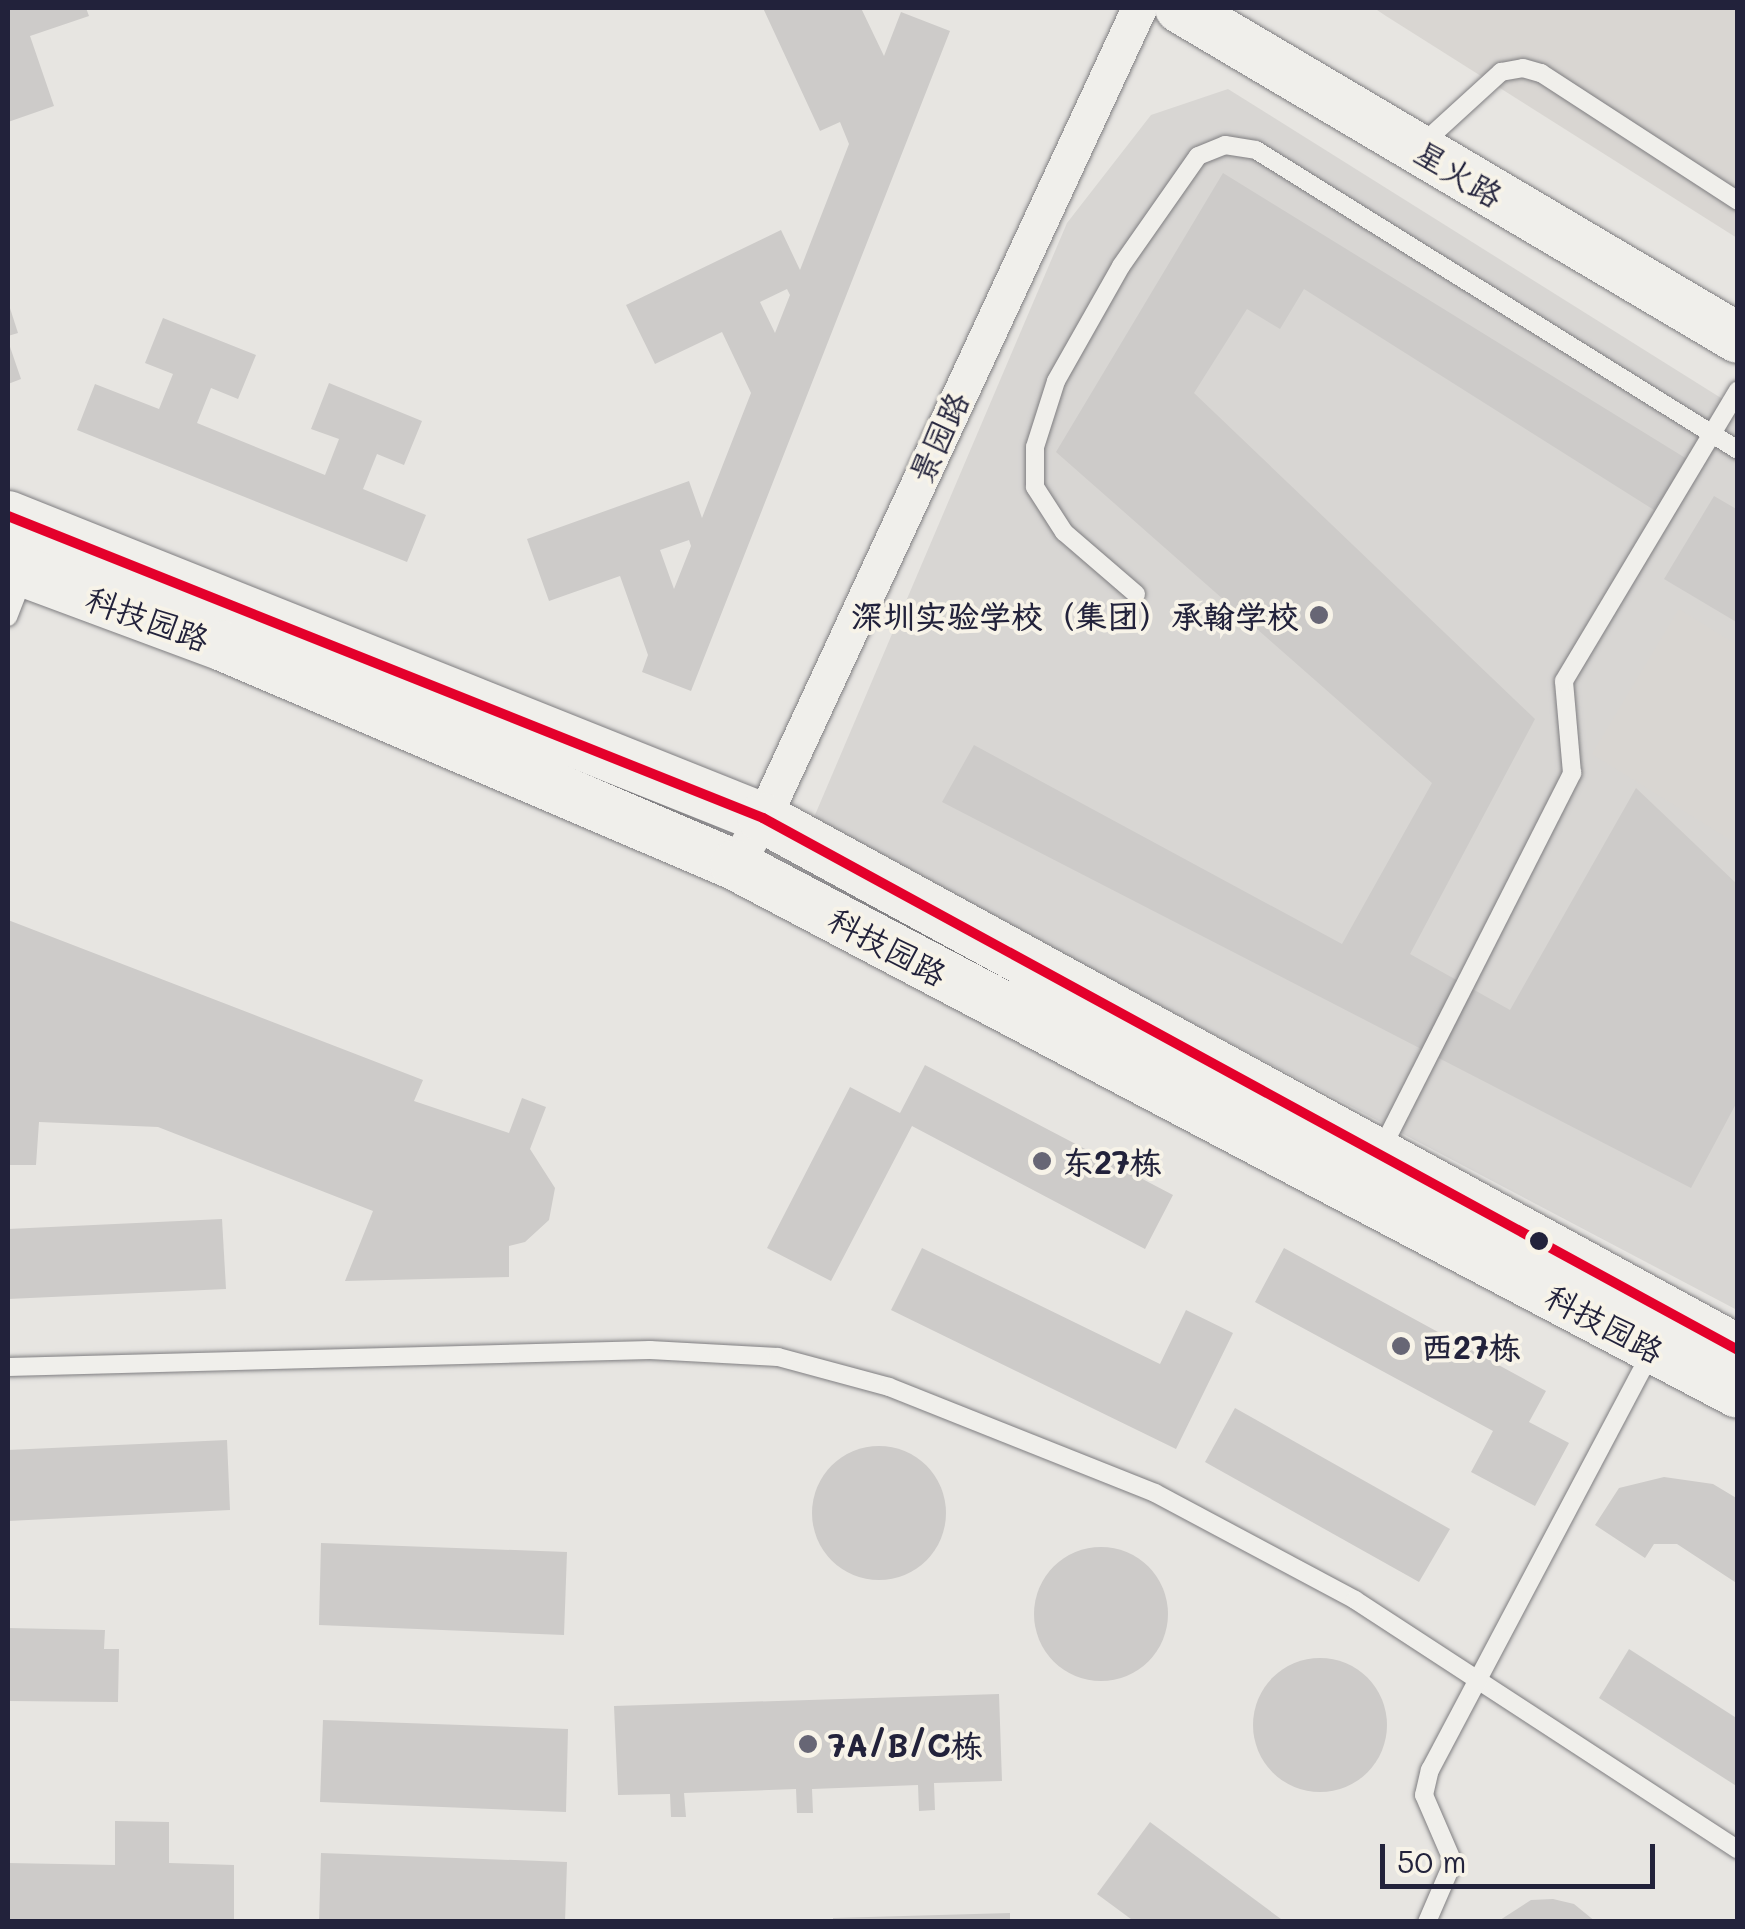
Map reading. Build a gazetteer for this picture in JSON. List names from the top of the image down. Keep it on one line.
{"streets":{"main road":["星火路","科技园路"],"street":["景园路"]},"crossings":[["景园路","科技园路"]],"places":["深圳实验学校（集团）承翰学校","东27栋","西27栋","7A/B/C栋"],"scale_bar":"50 m"}
